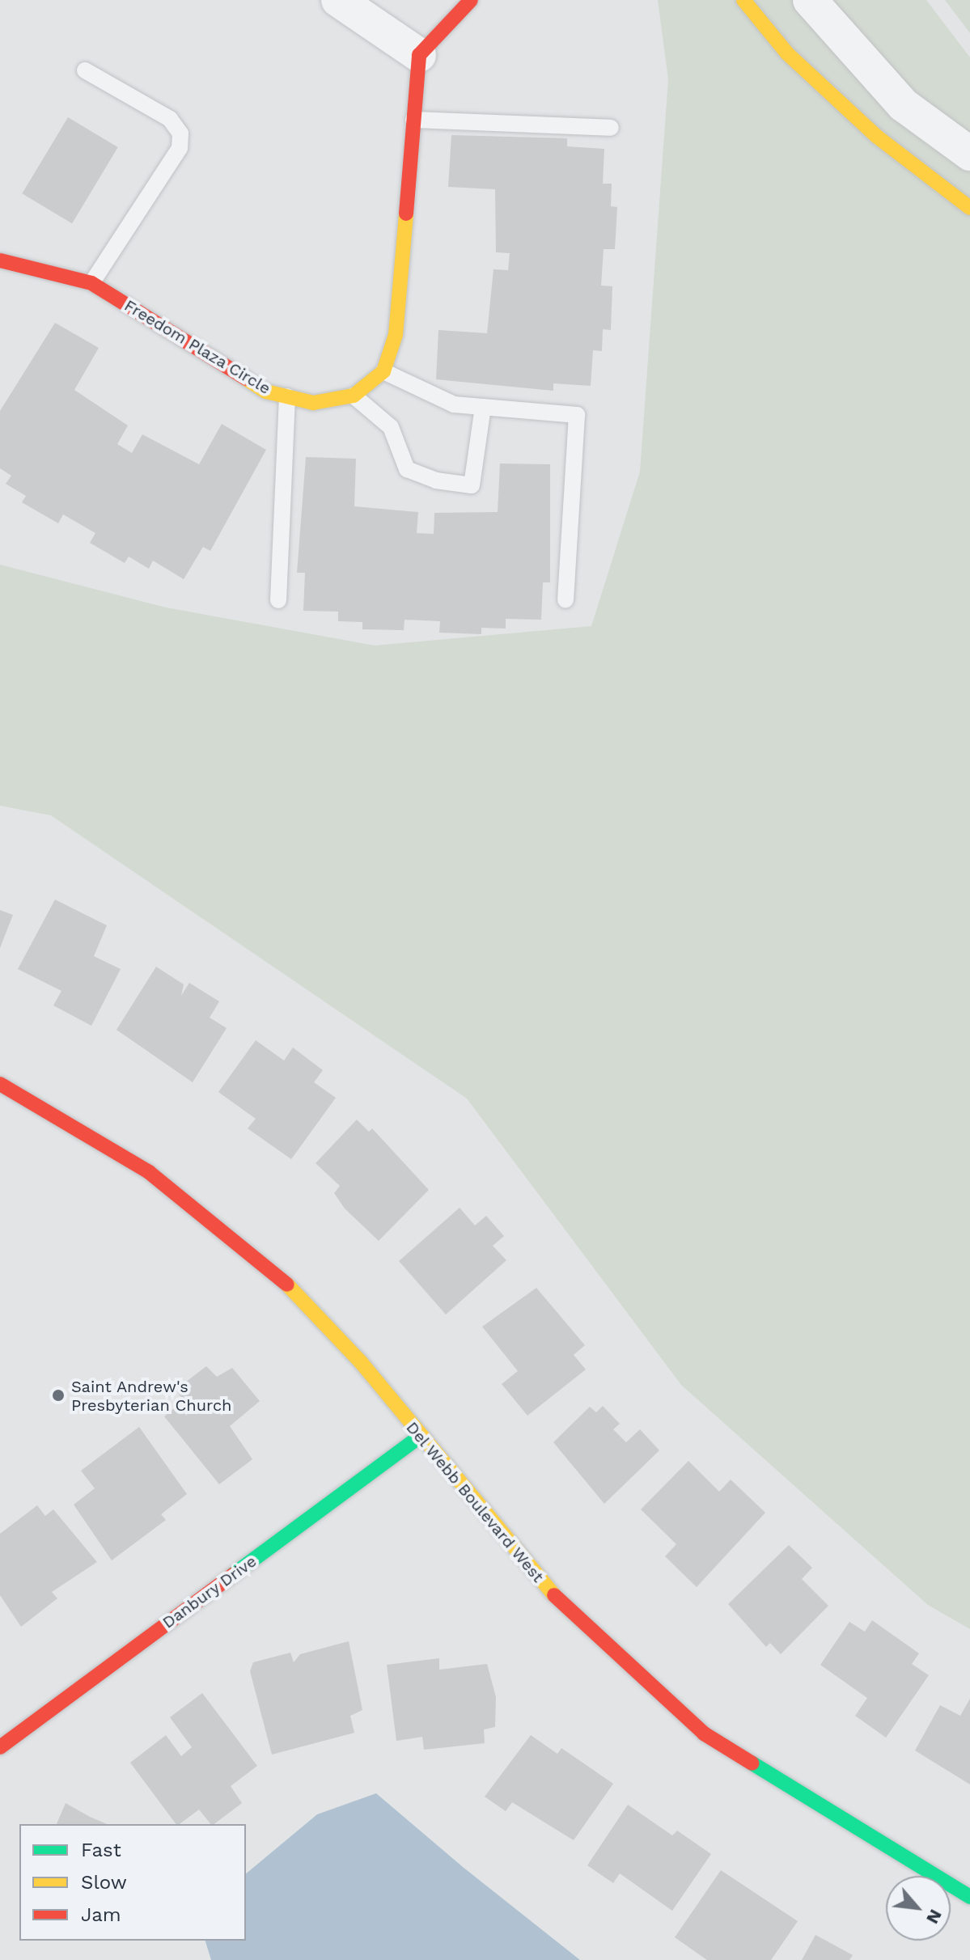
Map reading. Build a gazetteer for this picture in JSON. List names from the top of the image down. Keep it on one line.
{"streets":{"street":["Freedom Plaza Circle","Del Webb Boulevard West","Danbury Drive"]},"crossings":[["Del Webb Boulevard West","Danbury Drive"]],"places":["Saint Andrew's Presbyterian Church"],"legend":["Fast","Slow","Jam"],"north":"bottom right"}
